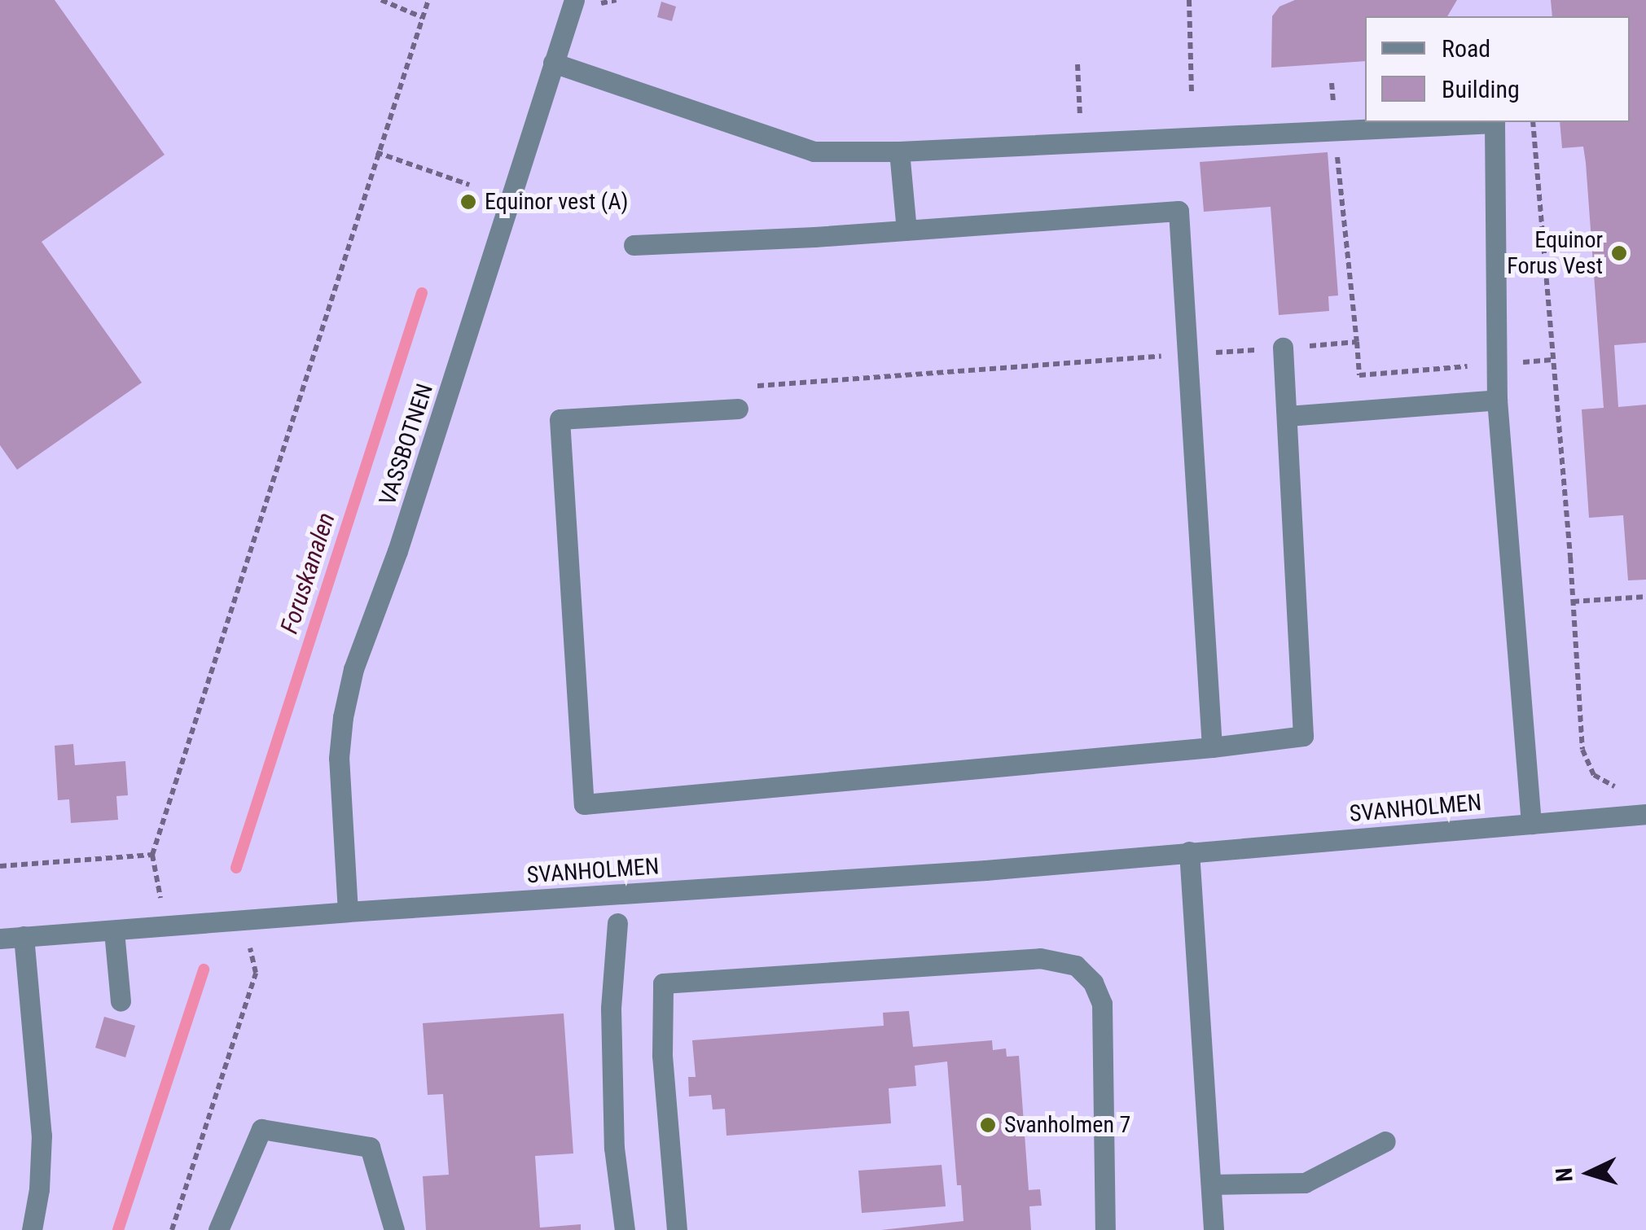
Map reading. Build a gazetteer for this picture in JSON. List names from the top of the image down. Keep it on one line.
{"streets":{"street":["VASSBOTNEN","SVANHOLMEN"]},"crossings":[["VASSBOTNEN","SVANHOLMEN"]],"water":["Foruskanalen"],"places":["Equinor vest (A)","Equinor Forus Vest","Svanholmen 7"],"legend":["Road","Building"],"north":"left"}
